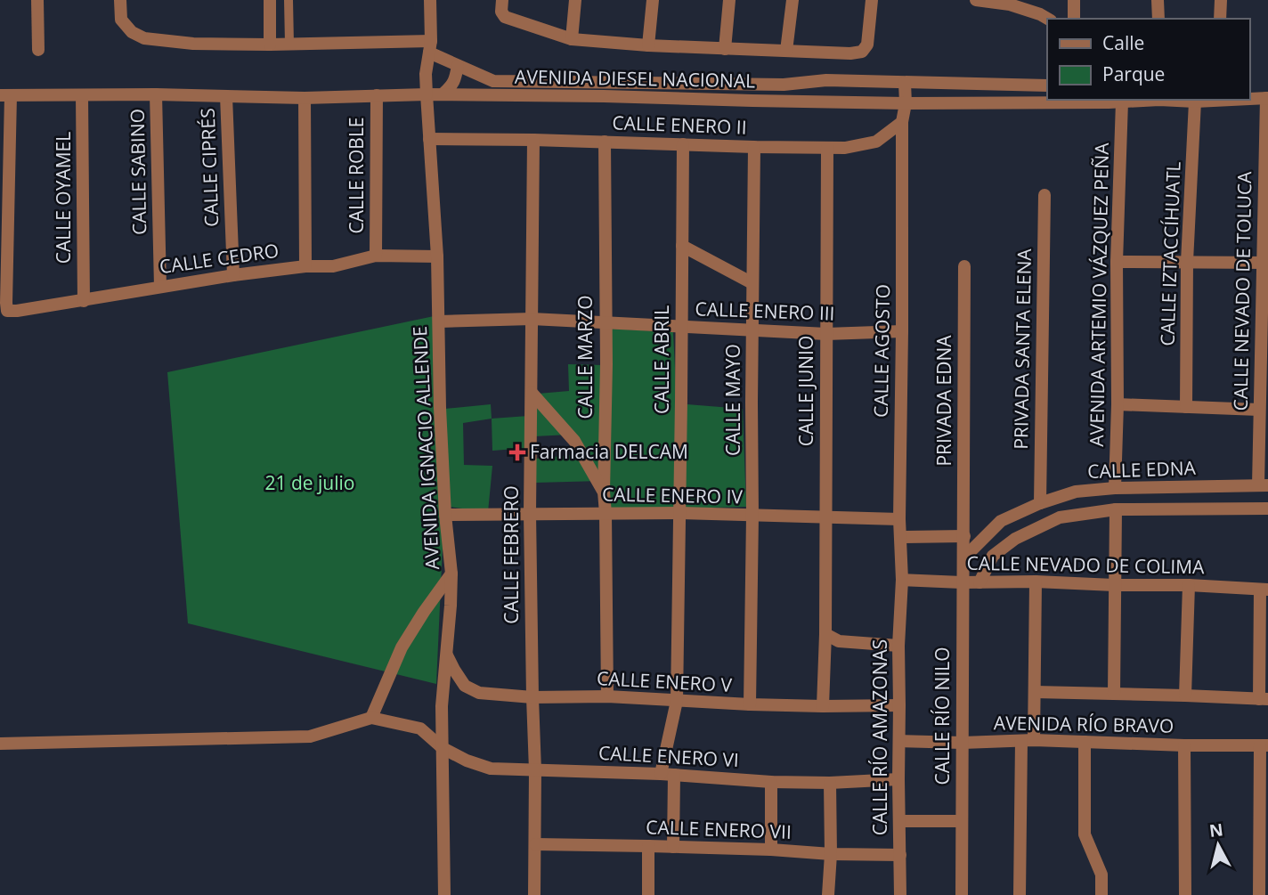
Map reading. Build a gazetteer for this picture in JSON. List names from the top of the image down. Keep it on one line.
{"streets":{"street":["AVENIDA DIESEL NACIONAL","CALLE ENERO II","CALLE CIPRÉS","CALLE SABINO","CALLE ROBLE","CALLE OYAMEL","CALLE IZTACCÍHUATL","CALLE CEDRO","CALLE NEVADO DE TOLUCA","AVENIDA ARTEMIO VÁZQUEZ PEÑA","CALLE ENERO III","PRIVADA SANTA ELENA","CALLE AGOSTO","CALLE MARZO","CALLE ABRIL","CALLE JUNIO","CALLE MAYO","PRIVADA EDNA","AVENIDA IGNACIO ALLENDE","CALLE EDNA","CALLE ENERO IV","CALLE FEBRERO","CALLE NEVADO DE COLIMA","CALLE ENERO V","CALLE RÍO NILO","AVENIDA RÍO BRAVO","CALLE RÍO AMAZONAS","CALLE ENERO VI","CALLE ENERO VII"]},"crossings":[["AVENIDA DIESEL NACIONAL","CALLE CIPRÉS"],["AVENIDA DIESEL NACIONAL","CALLE SABINO"],["AVENIDA DIESEL NACIONAL","CALLE ROBLE"],["AVENIDA DIESEL NACIONAL","CALLE OYAMEL"],["AVENIDA DIESEL NACIONAL","CALLE IZTACCÍHUATL"],["AVENIDA DIESEL NACIONAL","CALLE NEVADO DE TOLUCA"],["AVENIDA DIESEL NACIONAL","AVENIDA ARTEMIO VÁZQUEZ PEÑA"],["AVENIDA DIESEL NACIONAL","AVENIDA IGNACIO ALLENDE"],["CALLE ENERO II","CALLE AGOSTO"],["CALLE ENERO II","CALLE MARZO"],["CALLE ENERO II","CALLE ABRIL"],["CALLE ENERO II","CALLE JUNIO"],["CALLE ENERO II","CALLE MAYO"],["CALLE ENERO II","AVENIDA IGNACIO ALLENDE"],["CALLE ENERO II","CALLE FEBRERO"],["CALLE CIPRÉS","CALLE CEDRO"],["CALLE SABINO","CALLE CEDRO"],["CALLE ROBLE","CALLE CEDRO"],["CALLE OYAMEL","CALLE CEDRO"],["CALLE CEDRO","AVENIDA IGNACIO ALLENDE"],["CALLE NEVADO DE TOLUCA","CALLE EDNA"],["AVENIDA ARTEMIO VÁZQUEZ PEÑA","CALLE EDNA"],["CALLE ENERO III","CALLE AGOSTO"],["CALLE ENERO III","CALLE MARZO"],["CALLE ENERO III","CALLE ABRIL"],["CALLE ENERO III","CALLE JUNIO"],["CALLE ENERO III","CALLE MAYO"],["CALLE ENERO III","AVENIDA IGNACIO ALLENDE"],["CALLE ENERO III","CALLE FEBRERO"],["PRIVADA SANTA ELENA","CALLE EDNA"],["CALLE AGOSTO","CALLE ENERO IV"],["CALLE AGOSTO","CALLE NEVADO DE COLIMA"],["CALLE AGOSTO","CALLE RÍO AMAZONAS"],["CALLE MARZO","CALLE ENERO IV"],["CALLE MARZO","CALLE ENERO V"],["CALLE ABRIL","CALLE ENERO IV"],["CALLE ABRIL","CALLE ENERO V"],["CALLE ABRIL","CALLE ENERO VI"],["CALLE ABRIL","CALLE ENERO VII"],["CALLE JUNIO","CALLE ENERO IV"],["CALLE JUNIO","CALLE ENERO V"],["CALLE MAYO","CALLE ENERO IV"],["CALLE MAYO","CALLE ENERO V"],["PRIVADA EDNA","CALLE RÍO NILO"],["AVENIDA IGNACIO ALLENDE","CALLE ENERO IV"],["AVENIDA IGNACIO ALLENDE","CALLE ENERO V"],["AVENIDA IGNACIO ALLENDE","CALLE ENERO VI"],["CALLE EDNA","CALLE RÍO NILO"],["CALLE ENERO IV","CALLE FEBRERO"],["CALLE FEBRERO","CALLE ENERO V"],["CALLE FEBRERO","CALLE ENERO VI"],["CALLE FEBRERO","CALLE ENERO VII"],["CALLE NEVADO DE COLIMA","CALLE RÍO NILO"],["CALLE NEVADO DE COLIMA","CALLE RÍO AMAZONAS"],["CALLE ENERO V","CALLE RÍO AMAZONAS"],["CALLE RÍO NILO","AVENIDA RÍO BRAVO"],["AVENIDA RÍO BRAVO","CALLE RÍO AMAZONAS"],["CALLE RÍO AMAZONAS","CALLE ENERO VI"],["CALLE RÍO AMAZONAS","CALLE ENERO VII"]],"parks":["21 de julio"],"places":{"health":["Farmacia DELCAM"]},"legend":["Calle","Parque"],"north":"top"}
